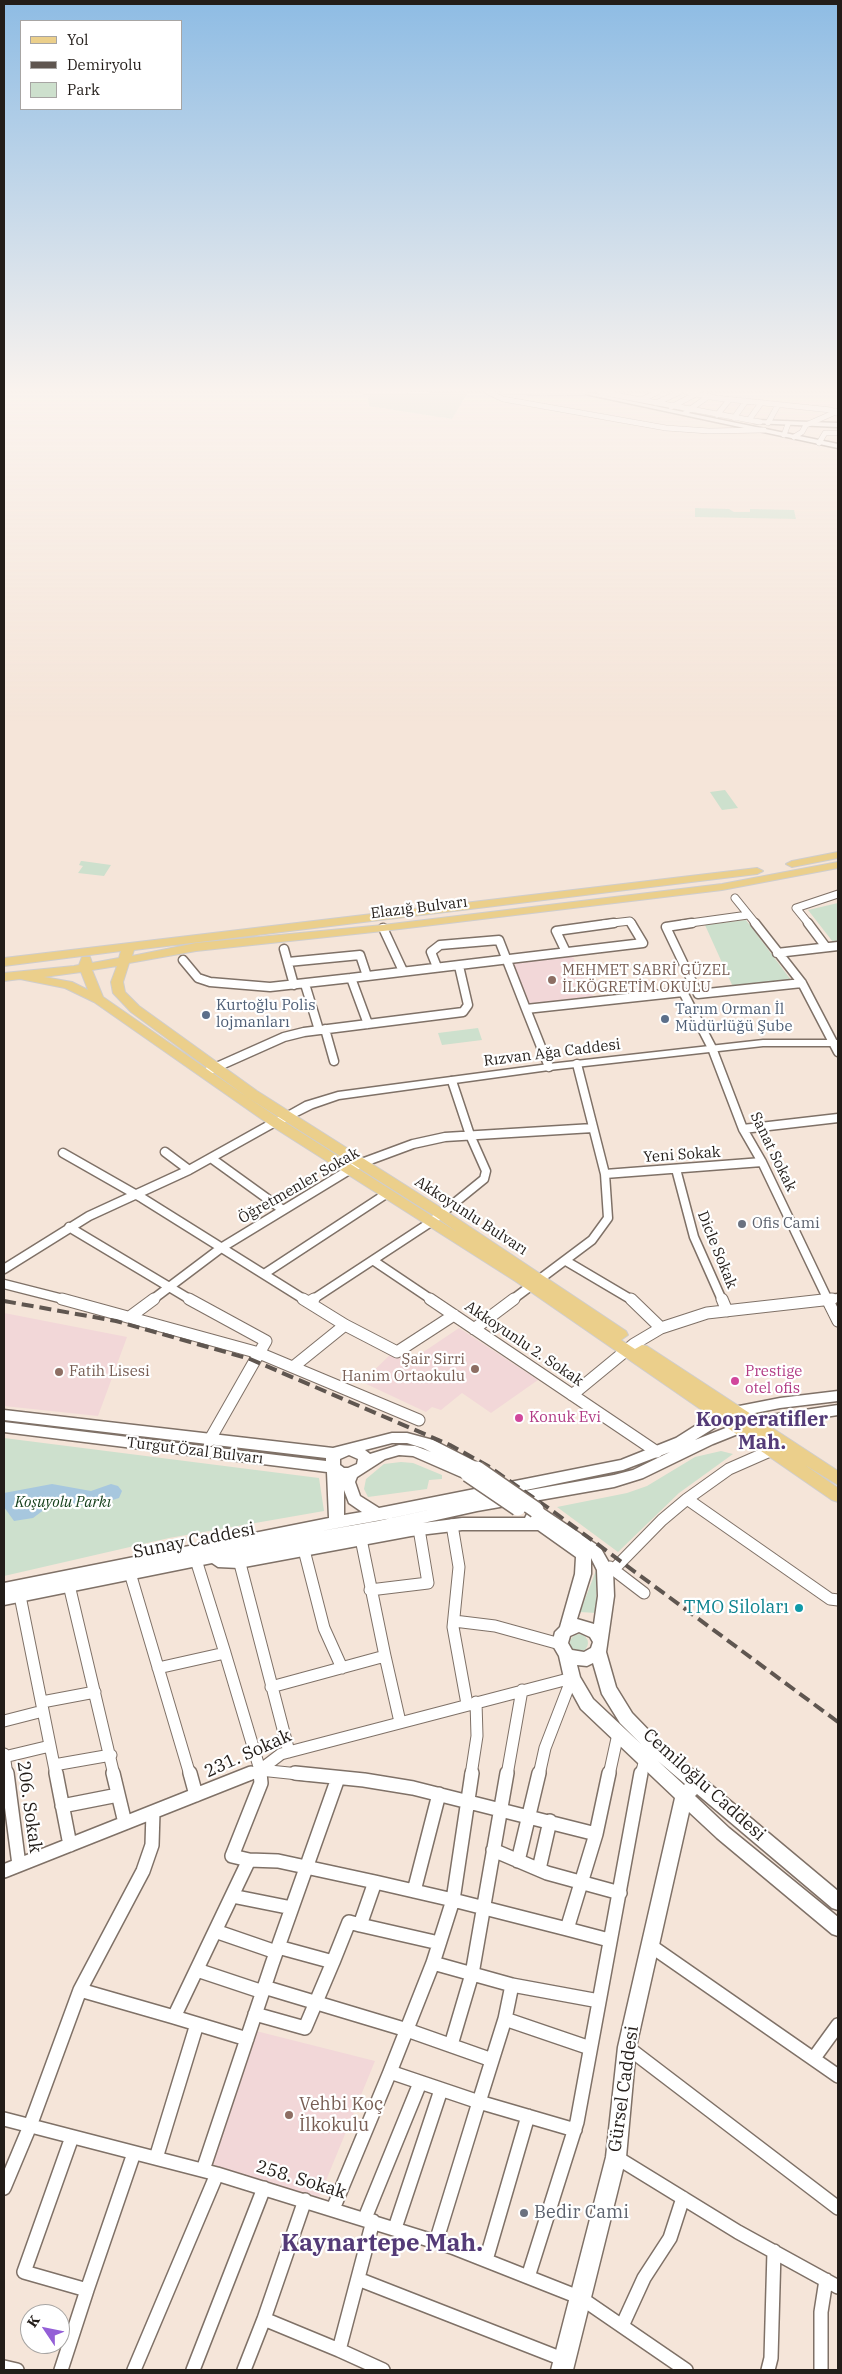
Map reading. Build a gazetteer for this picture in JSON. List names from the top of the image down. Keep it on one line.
{"streets":{"main road":["Elazığ Bulvarı","Rızvan Ağa Caddesi","Akkoyunlu Bulvarı","Turgut Özal Bulvarı","Sunay Caddesi","Cemiloğlu Caddesi","Gürsel Caddesi"],"street":["Sanat Sokak","Yeni Sokak","Öğretmenler Sokak","Dicle Sokak","Akkoyunlu 2. Sokak","231. Sokak","206. Sokak","258. Sokak"]},"crossings":[["Elazığ Bulvarı","Akkoyunlu Bulvarı"],["Rızvan Ağa Caddesi","Sanat Sokak"],["Rızvan Ağa Caddesi","Akkoyunlu Bulvarı"],["Sanat Sokak","Yeni Sokak"],["Yeni Sokak","Dicle Sokak"],["Öğretmenler Sokak","Akkoyunlu Bulvarı"],["Akkoyunlu Bulvarı","Sunay Caddesi"],["Akkoyunlu 2. Sokak","Sunay Caddesi"],["231. Sokak","Cemiloğlu Caddesi"],["231. Sokak","206. Sokak"],["Cemiloğlu Caddesi","Gürsel Caddesi"],["Gürsel Caddesi","258. Sokak"]],"districts":["Kooperatifler Mah.","Kaynartepe Mah."],"parks":["Koşuyolu Parkı"],"places":["MEHMET SABRİ GÜZEL İLKÖGRETİM OKULU","Kurtoğlu Polis lojmanları","Tarım Orman İl Müdürlüğü Şube","Ofis Cami","Şair Sirri Hanim Ortaokulu","Fatih Lisesi","Prestige otel ofis","Konuk Evi","TMO Siloları","Vehbi Koç İlkokulu","Bedir Cami"],"legend":["Yol","Demiryolu","Park"],"north":"top left"}
